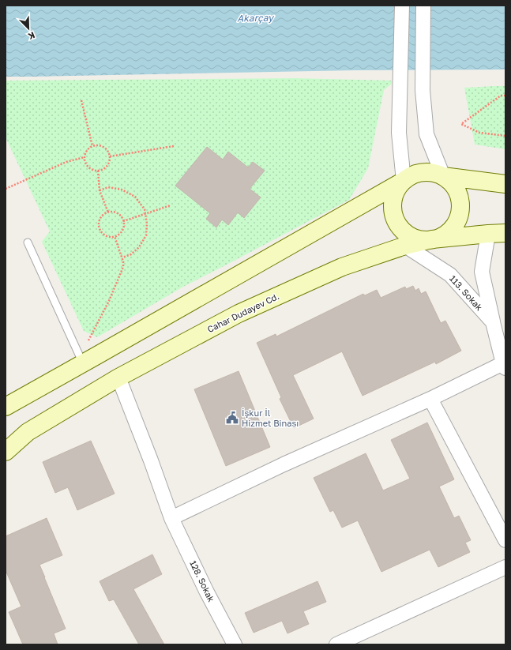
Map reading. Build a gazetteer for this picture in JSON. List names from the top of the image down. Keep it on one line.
{"streets":{"main road":["Cahar Dudayev Cd."],"street":["113. Sokak","128. Sokak"]},"crossings":[["113. Sokak","Cahar Dudayev Cd."],["Cahar Dudayev Cd.","128. Sokak"]],"water":["Akarçay"],"places":{"public building":["İşkur İl Hizmet Binası"]},"north":"bottom right"}
